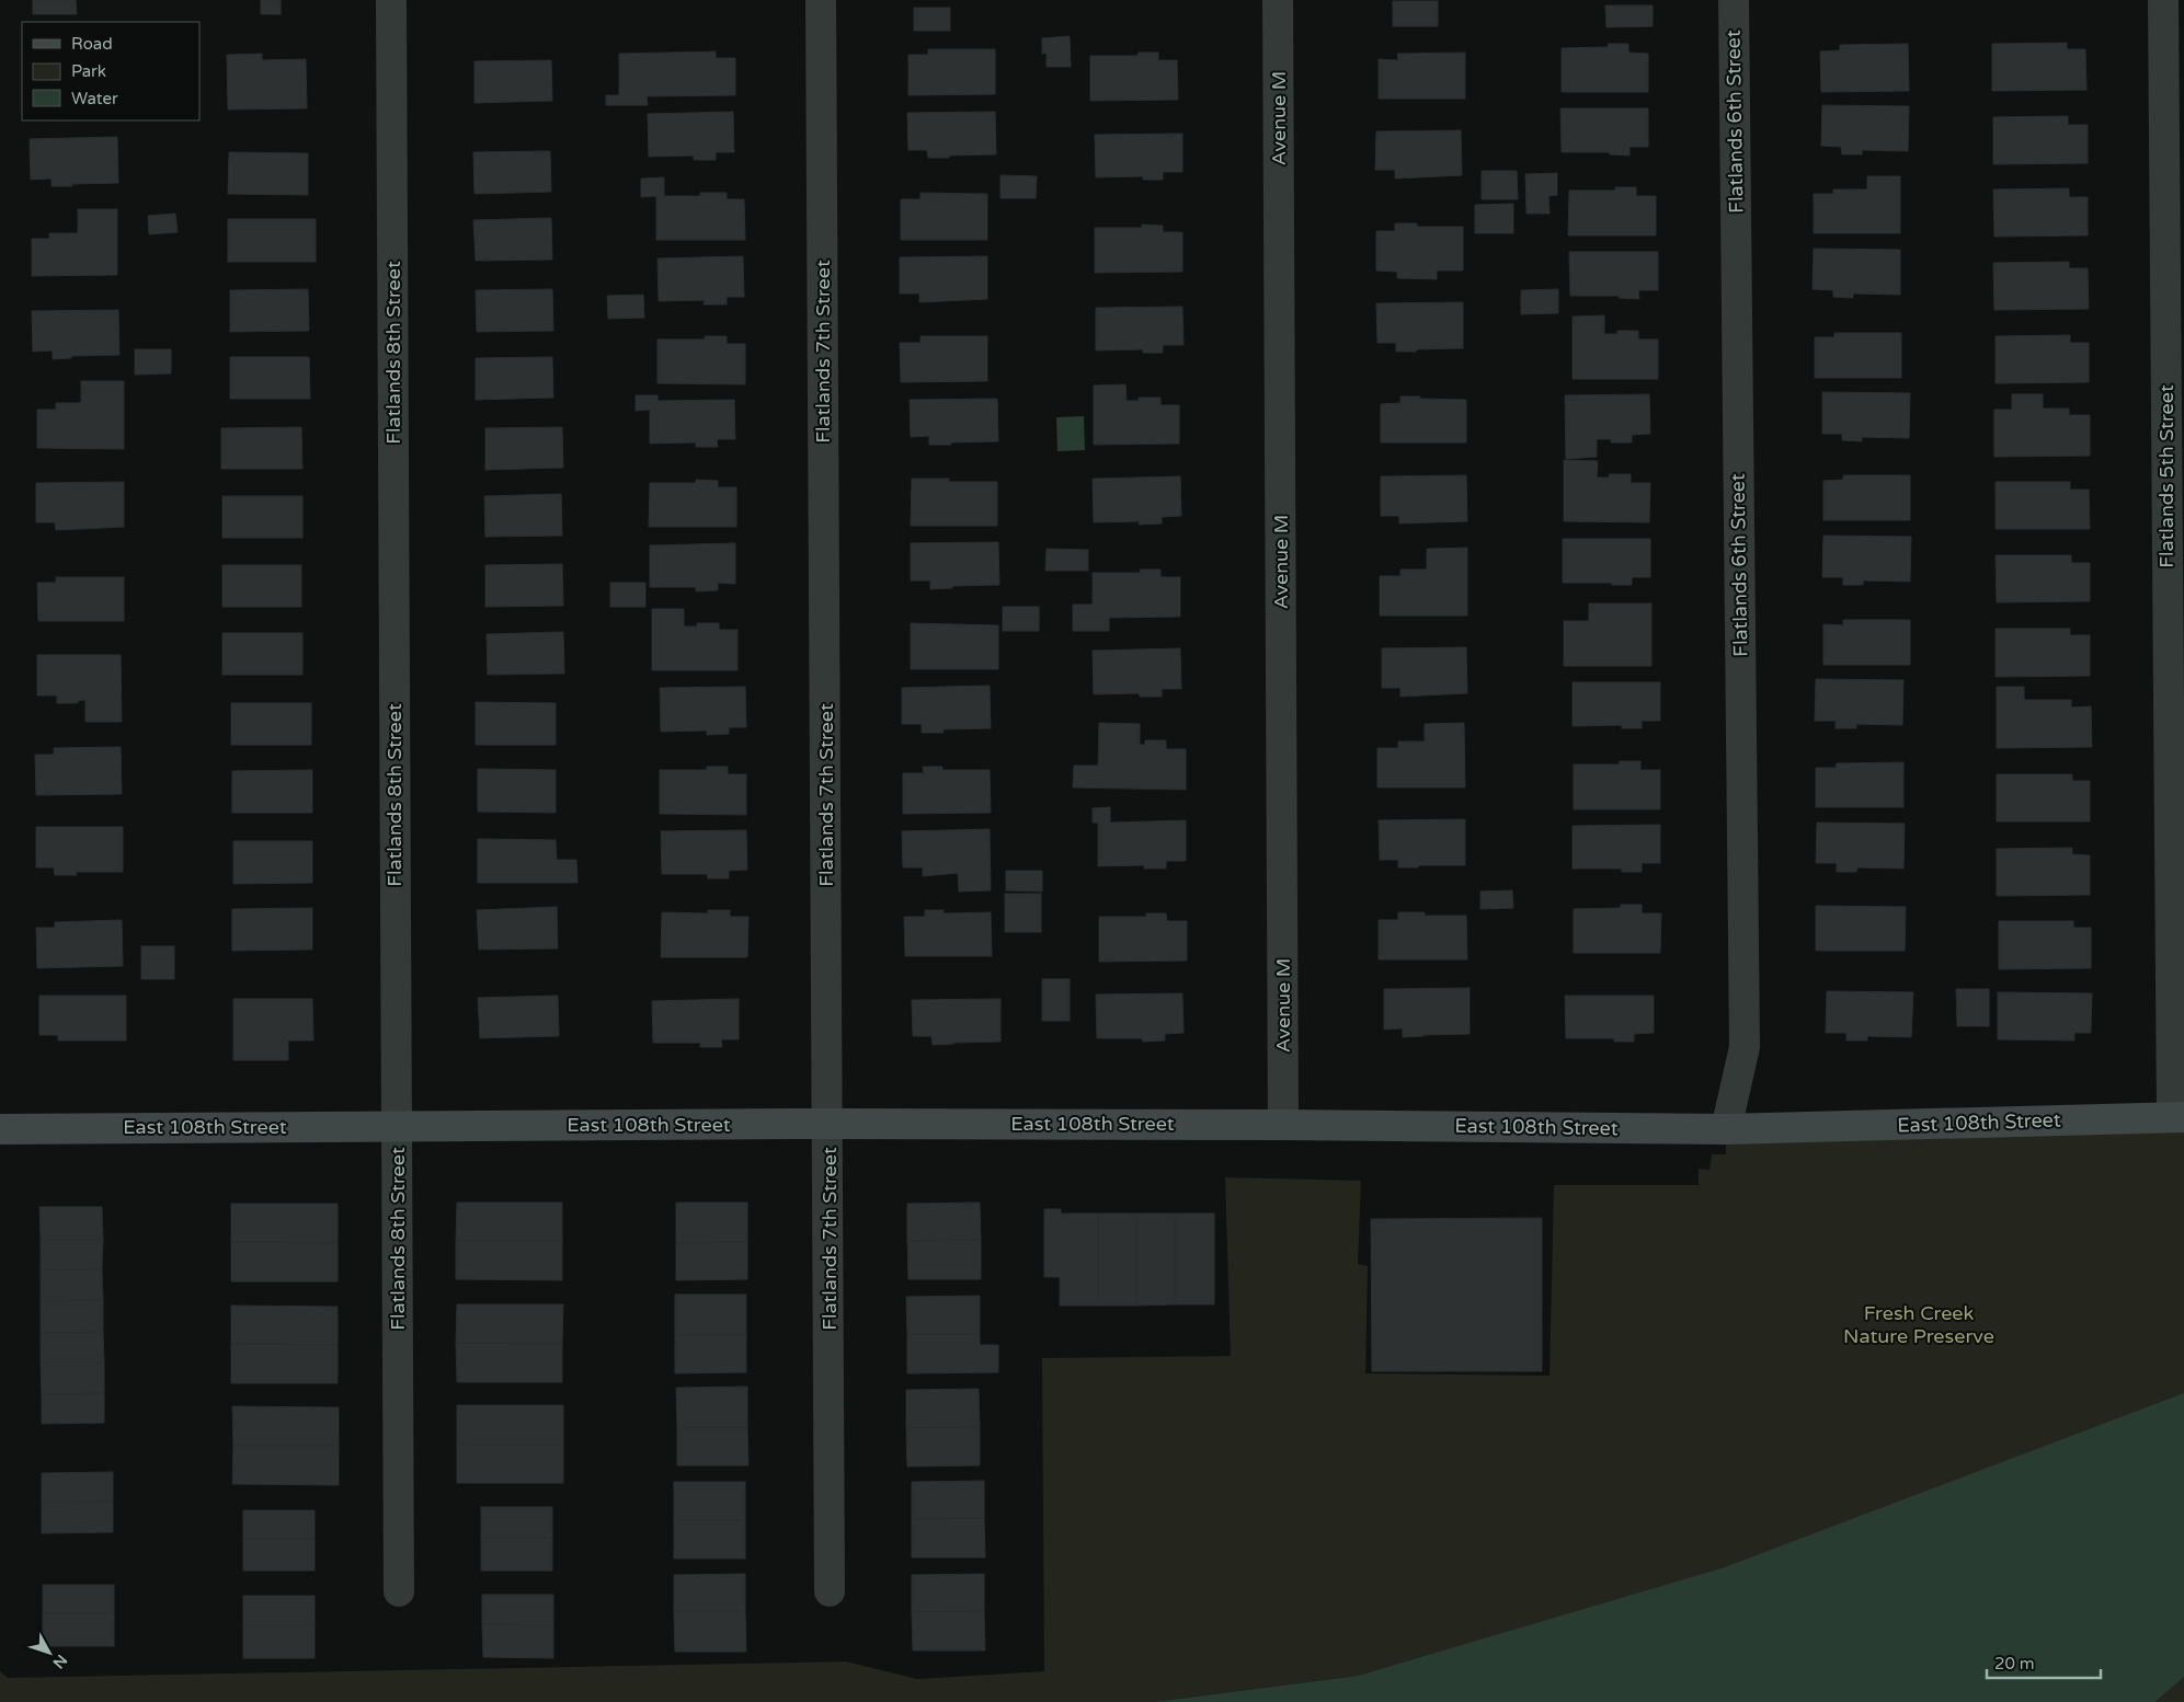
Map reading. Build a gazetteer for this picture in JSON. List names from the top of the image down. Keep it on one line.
{"streets":{"street":["Avenue M","Flatlands 6th Street","Flatlands 7th Street","Flatlands 8th Street","Flatlands 5th Street","East 108th Street"]},"crossings":[["Avenue M","East 108th Street"],["Flatlands 6th Street","East 108th Street"],["Flatlands 7th Street","East 108th Street"],["Flatlands 8th Street","East 108th Street"],["Flatlands 5th Street","East 108th Street"]],"parks":["Fresh Creek Nature Preserve"],"legend":["Road","Park","Water"],"scale_bar":"20 m","north":"bottom right"}
